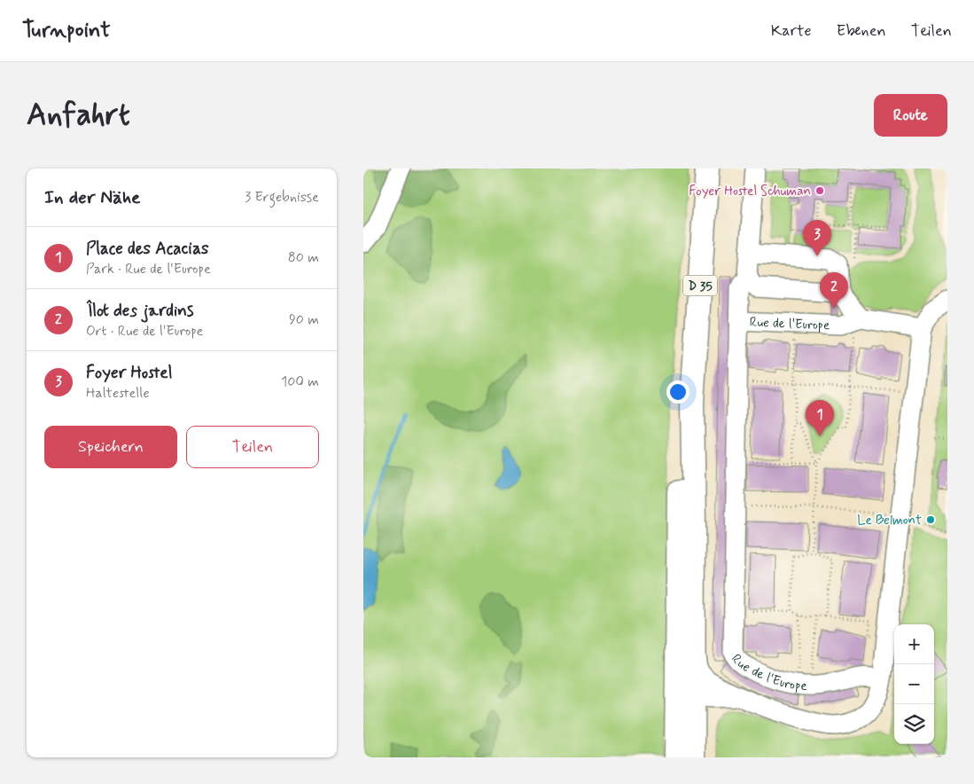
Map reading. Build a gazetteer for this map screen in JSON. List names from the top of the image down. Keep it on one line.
{"streets":{"main road":["D 35"],"street":["Rue de l'Europe"]},"places":["Foyer Hostel Schuman","Le Belmont"],"page":{"header":"Turnpoint","nav":["Karte","Ebenen","Teilen"],"buttons":["Route",["Speichern","Teilen"]],"title":"Anfahrt","heading":["In der Nähe","3 Ergebnisse"],"pins":["3","2","1"],"list":[{"mark":"1","name":"Place des Acacias","note":"Park · Rue de l'Europe","value":"80 m"},{"mark":"2","name":"Îlot des jardins","note":"Ort · Rue de l'Europe","value":"90 m"},{"mark":"3","name":"Foyer Hostel","note":"Haltestelle","value":"100 m"}],"map_buttons":["+","−"]}}
